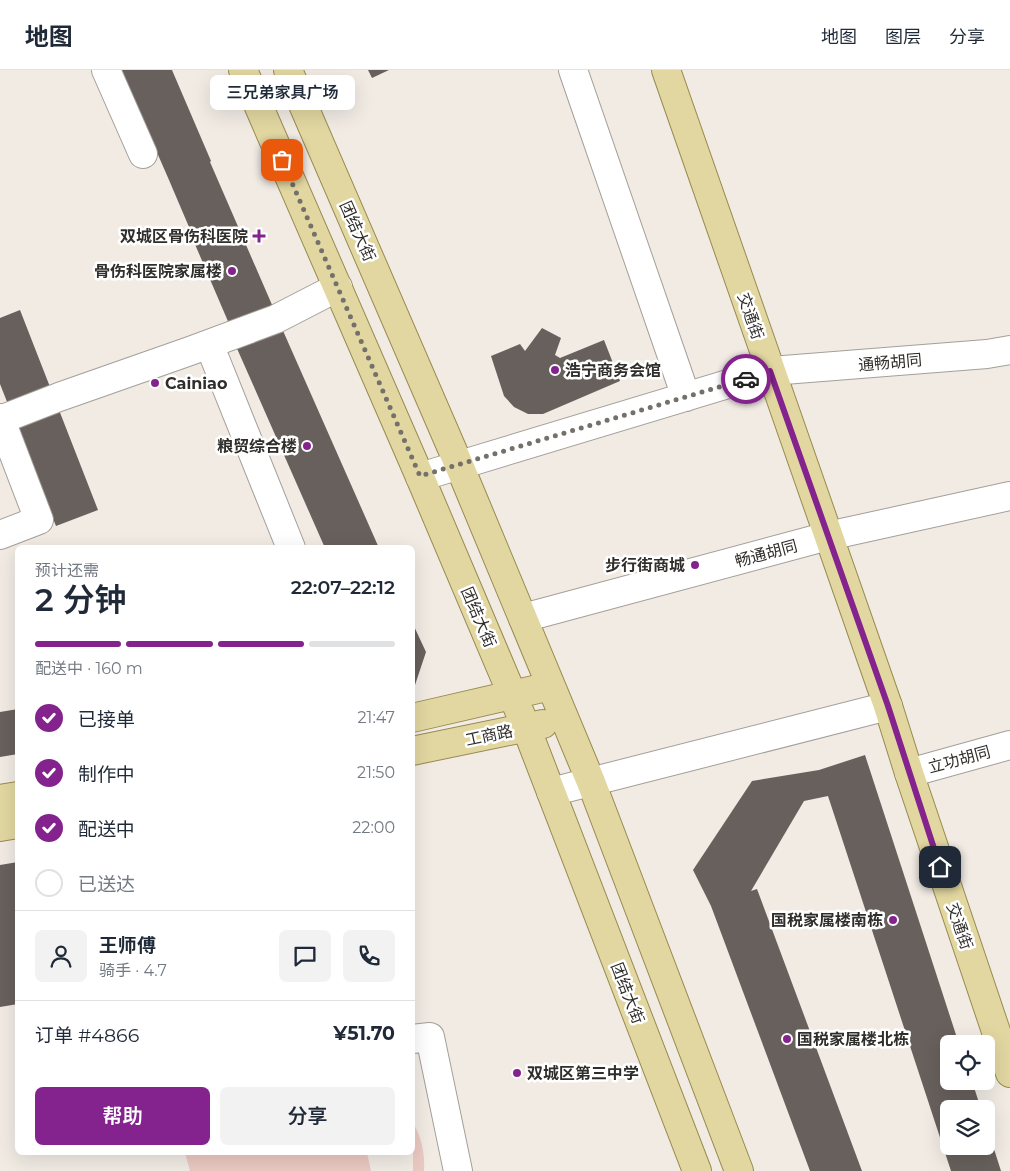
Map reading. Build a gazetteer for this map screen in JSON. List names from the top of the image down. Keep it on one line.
{"streets":{"main road":["团结大街","交通街","工商路"],"street":["通畅胡同","畅通胡同","立功胡同"]},"crossings":[["团结大街","通畅胡同"],["团结大街","畅通胡同"],["团结大街","工商路"],["交通街","通畅胡同"],["交通街","畅通胡同"],["交通街","立功胡同"]],"places":{"other":["三兄弟家具广场","骨伤科医院家属楼","浩宁商务会馆","Cainiao","粮贸综合楼","步行街商城","国税家属楼南栋","国税家属楼北栋","双城区第三中学"],"health":["双城区骨伤科医院"]},"page":{"header":"地图","nav":["地图","图层","分享"],"bubble":"三兄弟家具广场","heading":["2 分钟","预计还需","22:07–22:12"],"panel":["王师傅","骑手 · 4.7","订单 #4866","¥51.70"],"bar":"配送中 · 160 m","list":[["已接单","21:47"],["制作中","21:50"],["配送中","22:00"],"已送达"],"buttons":["帮助","分享"]}}
